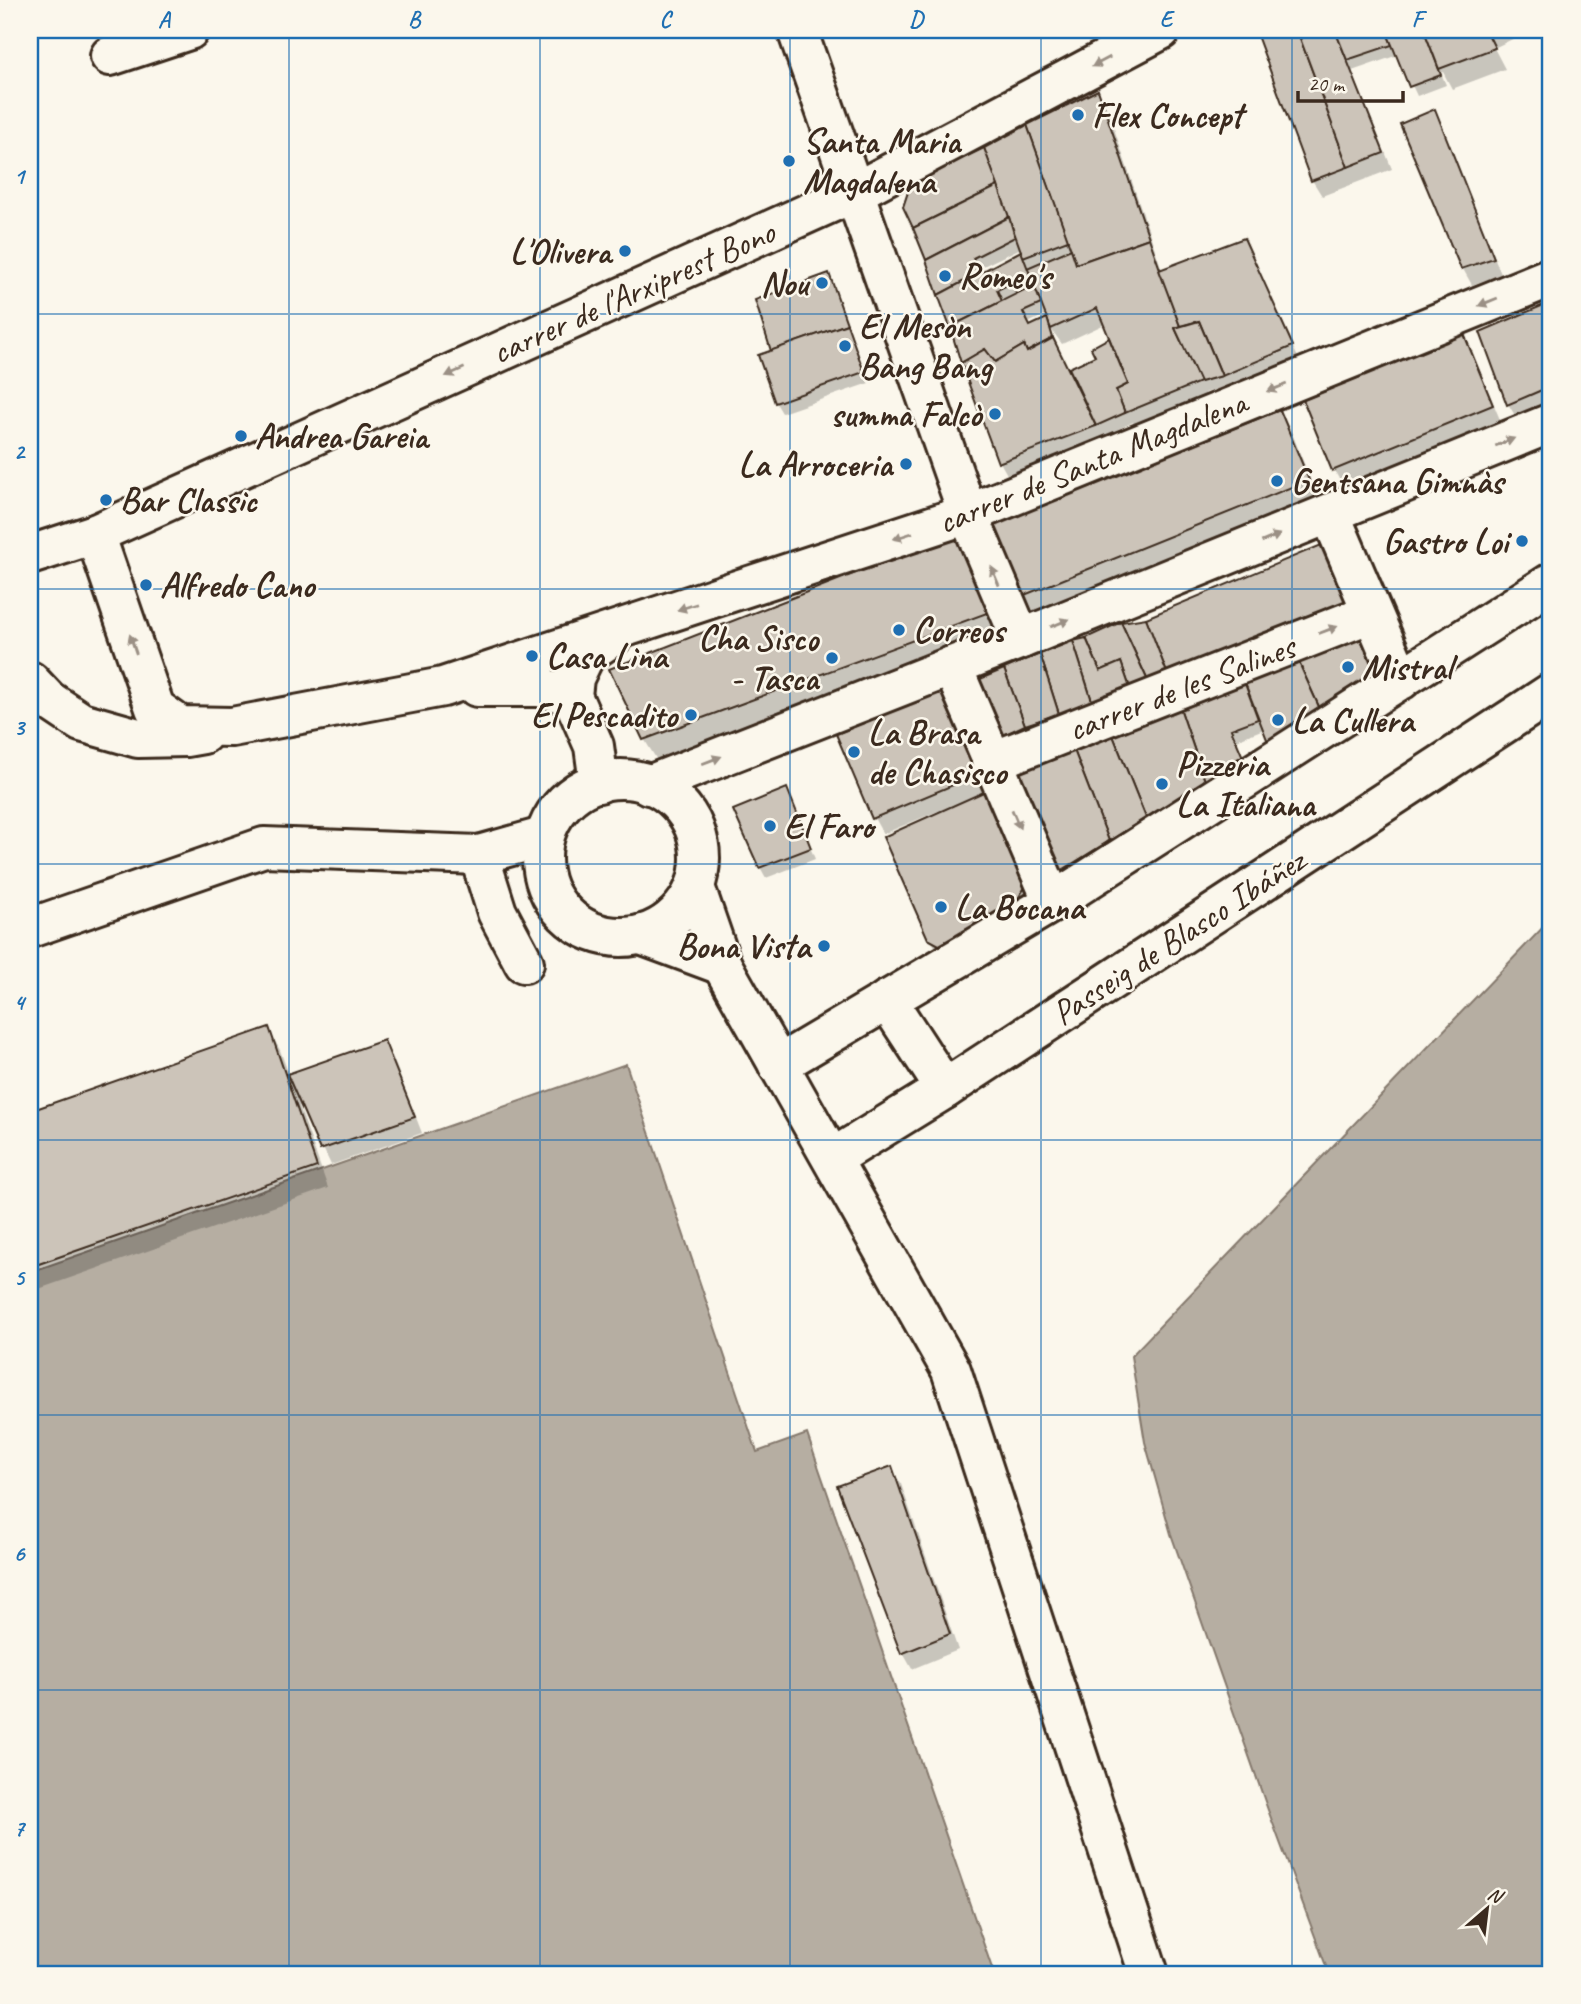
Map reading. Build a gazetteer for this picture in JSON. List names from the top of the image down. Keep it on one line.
{"streets":{"street":["carrer de l'Arxiprest Bono","carrer de Santa Magdalena","carrer de les Salines","Passeig de Blasco Ibáñez"]},"one_way":["carrer de l'Arxiprest Bono"],"places":["Flex Concept","Santa Maria Magdalena","L'Olivera","Romeo's","Nou","El Mesòn Bang Bang","summa Falcò","Andrea Gareia","La Arroceria","Gentsana Gimnàs","Bar Classic","Gastro Loi","Alfredo Cano","Correos","Casa Lina","Cha Sisco - Tasca","Mistral","El Pescadito","La Cullera","La Brasa de Chasisco","Pizzeria La Italiana","El Faro","La Bocana","Bona Vista"],"scale_bar":"20 m","north":"top right","grid":{"columns":["A","B","C","D","E","F"],"rows":["1","2","3","4","5","6","7"]}}
